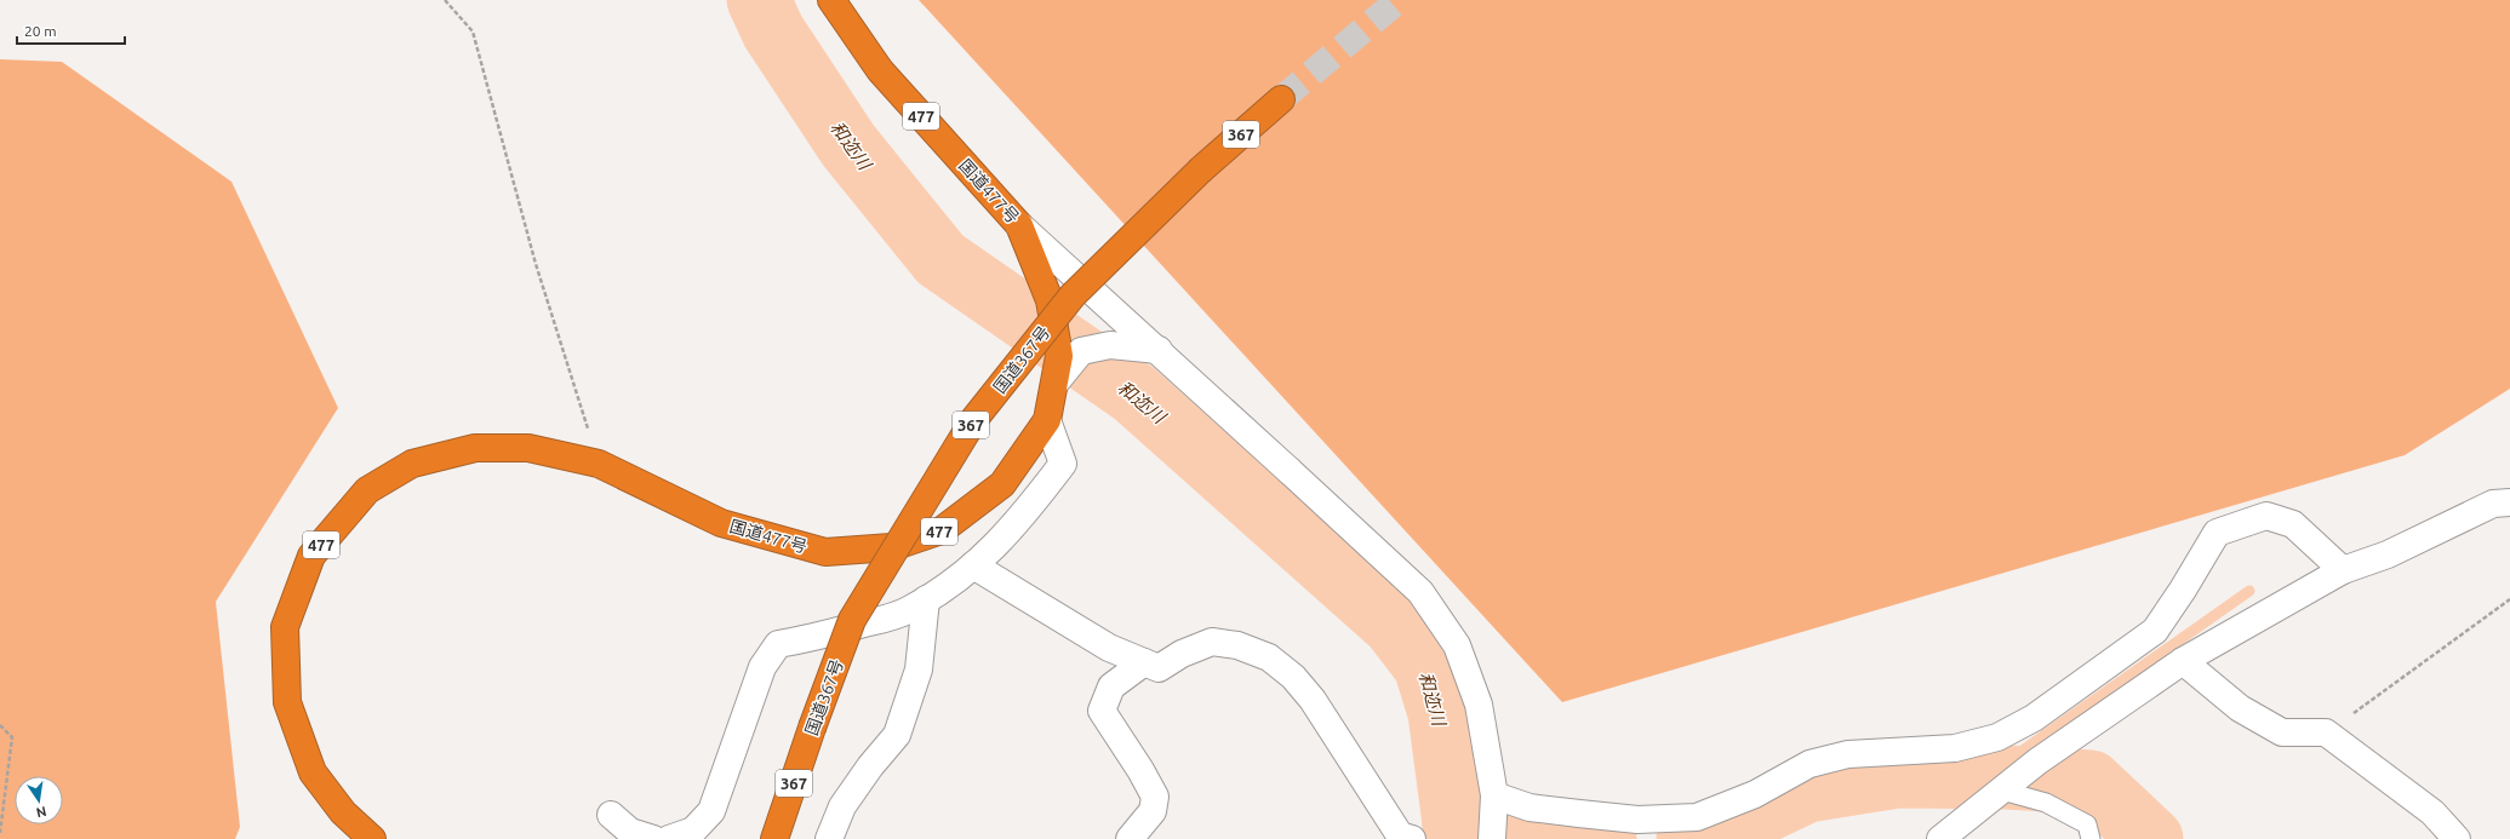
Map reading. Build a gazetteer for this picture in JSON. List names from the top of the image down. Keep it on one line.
{"streets":{"highway":["477","367","国道477号","国道367号"]},"water":["和迩川"],"scale_bar":"20 m","north":"bottom"}
